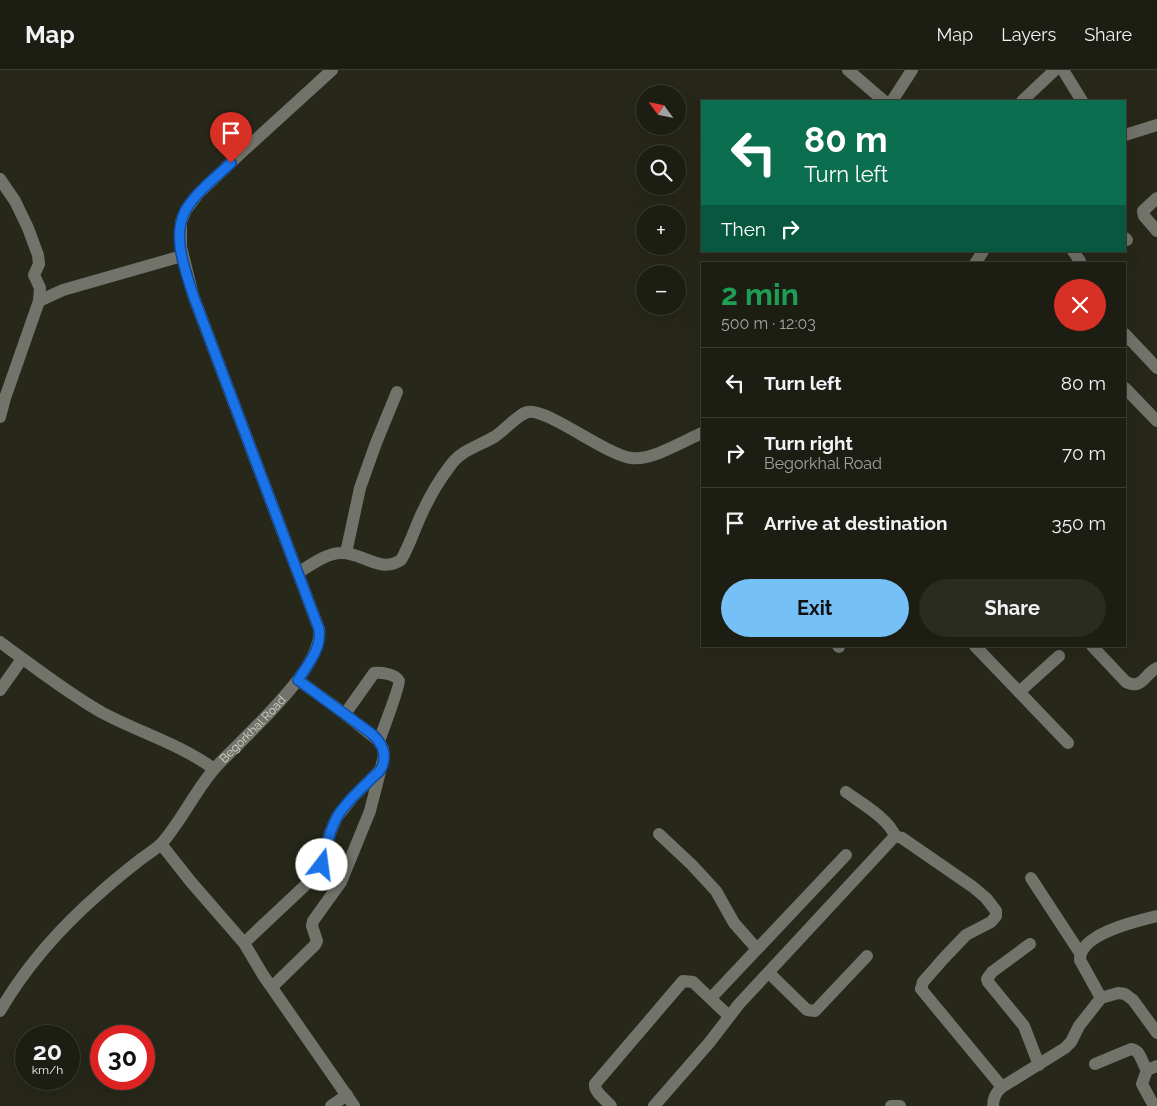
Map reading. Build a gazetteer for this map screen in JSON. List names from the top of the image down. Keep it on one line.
{"streets":{"street":["Begorkhal Road"]},"north":"top left","page":{"header":"Map","nav":["Map","Layers","Share"],"map_buttons":["+","−"],"turn":["80 m","Turn left"],"then":"Then","heading":["2 min","500 m · 12:03"],"list":[{"name":"Turn left","value":"80 m"},{"name":"Turn right","note":"Begorkhal Road","value":"70 m"},{"name":"Arrive at destination","value":"350 m"}],"buttons":["Exit","Share"],"speed":"20 km/h","limit":"30"}}
